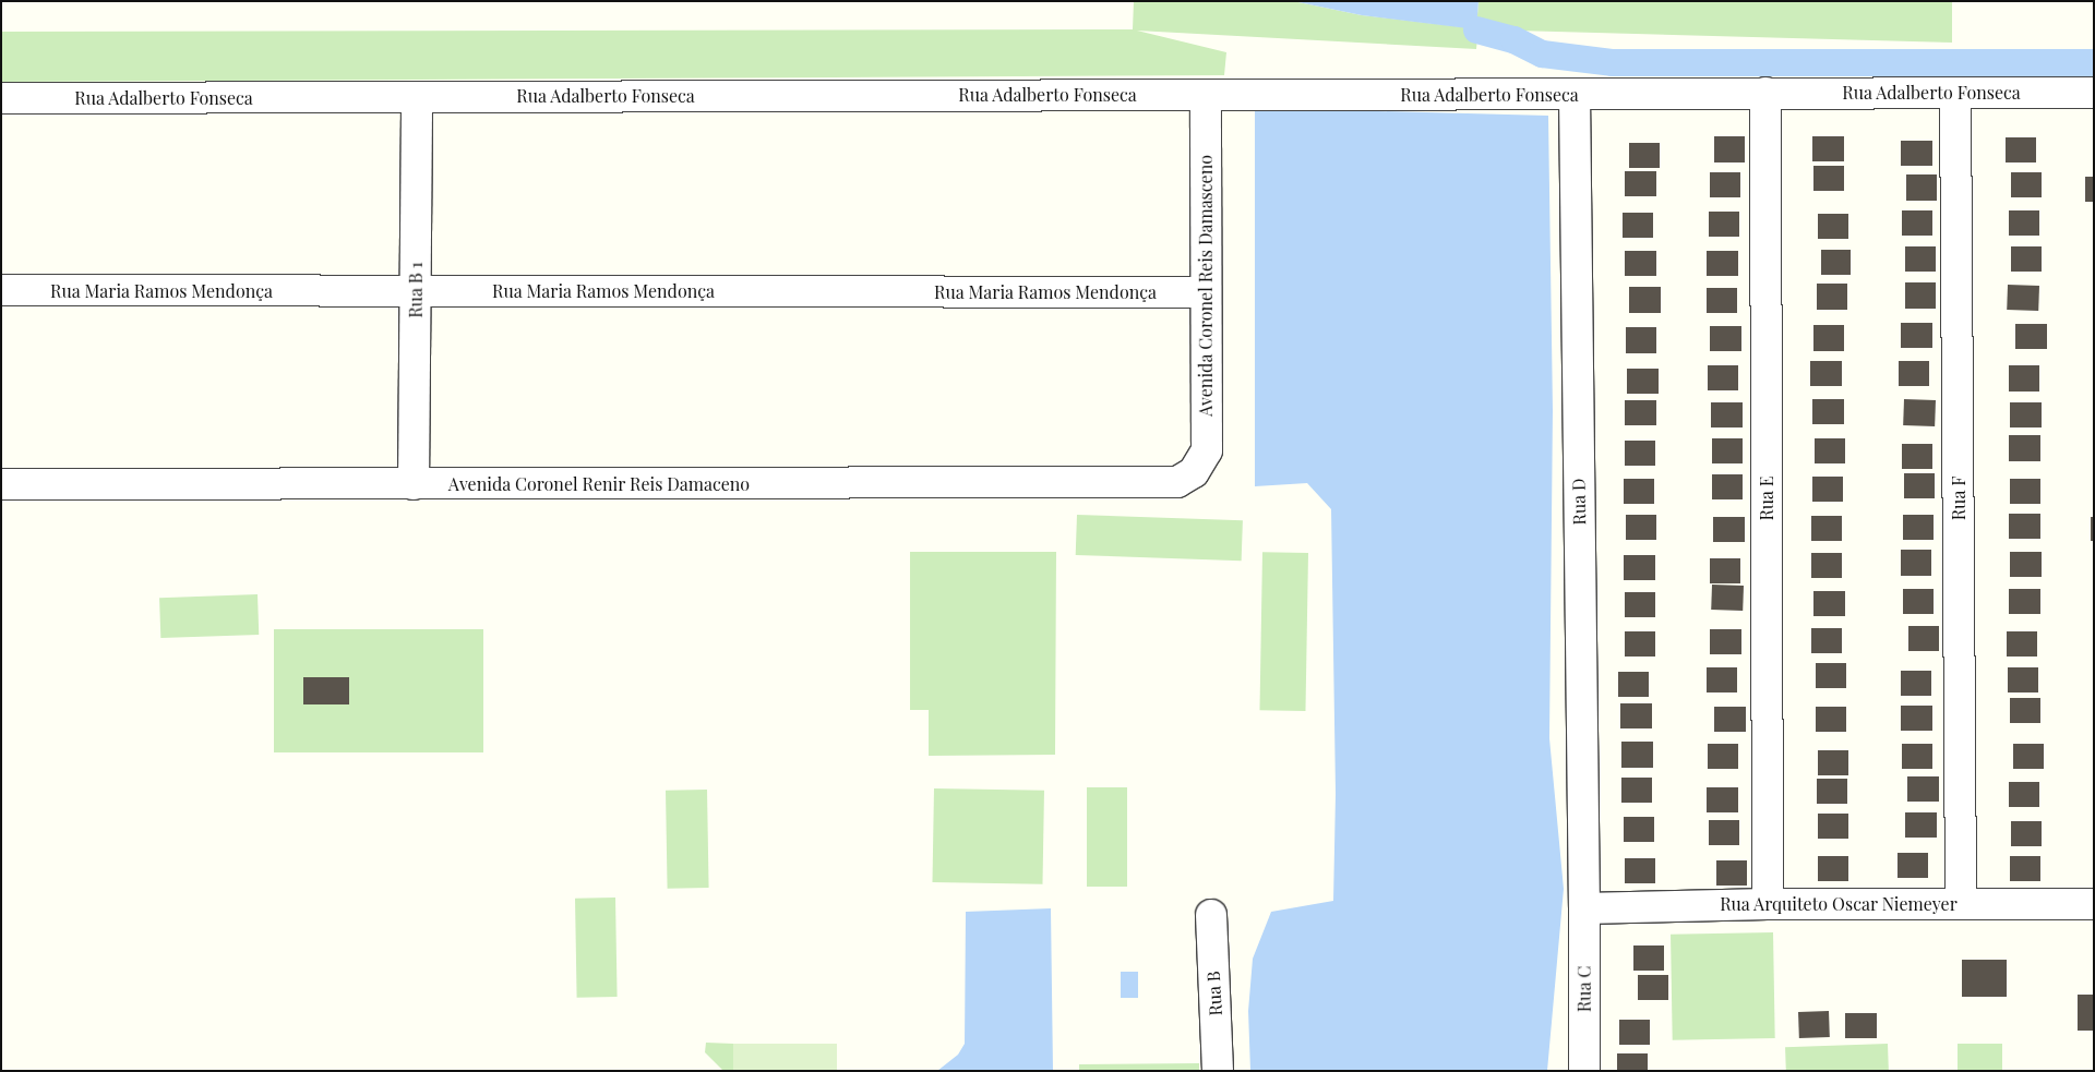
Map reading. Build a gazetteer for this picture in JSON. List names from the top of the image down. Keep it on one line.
{"streets":{"street":["Rua Adalberto Fonseca","Avenida Coronel Reis Damasceno","Rua B 1","Rua Maria Ramos Mendonça","Avenida Coronel Renir Reis Damaceno","Rua E","Rua F","Rua D","Rua Arquiteto Oscar Niemeyer","Rua C","Rua B"]},"crossings":[["Rua Adalberto Fonseca","Avenida Coronel Reis Damasceno"],["Rua Adalberto Fonseca","Rua B 1"],["Rua Adalberto Fonseca","Rua E"],["Rua Adalberto Fonseca","Rua F"],["Rua Adalberto Fonseca","Rua D"],["Avenida Coronel Reis Damasceno","Rua Maria Ramos Mendonça"],["Avenida Coronel Reis Damasceno","Avenida Coronel Renir Reis Damaceno"],["Rua B 1","Rua Maria Ramos Mendonça"],["Rua B 1","Avenida Coronel Renir Reis Damaceno"],["Rua E","Rua Arquiteto Oscar Niemeyer"],["Rua F","Rua Arquiteto Oscar Niemeyer"],["Rua D","Rua Arquiteto Oscar Niemeyer"],["Rua D","Rua C"],["Rua Arquiteto Oscar Niemeyer","Rua C"]]}
